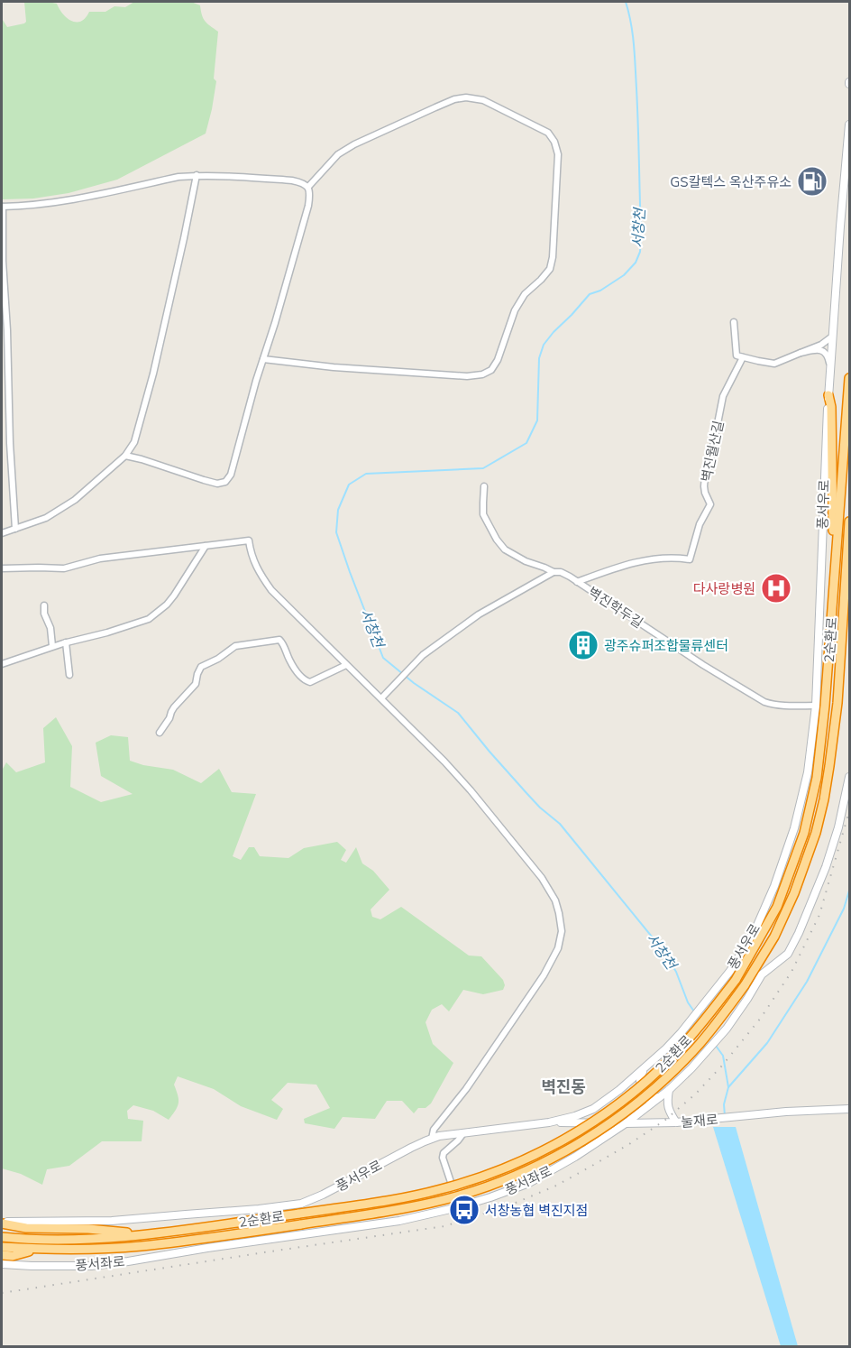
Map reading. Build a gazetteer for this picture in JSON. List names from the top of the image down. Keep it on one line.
{"streets":{"highway":["2순환로"],"street":["벽진월산길","풍서우로","벽진학두길","눌재로","풍서좌로"]},"crossings":[["벽진월산길","벽진학두길"],["풍서우로","벽진학두길"],["풍서우로","눌재로"],["눌재로","풍서좌로"]],"districts":["벽진동"],"water":["서창천"],"places":{"fuel station":["GS칼텍스 옥산주유소"],"hospital":["다사랑병원"],"building":["광주슈퍼조합물류센터"],"bus stop":["서창농협 벽진지점"]}}
